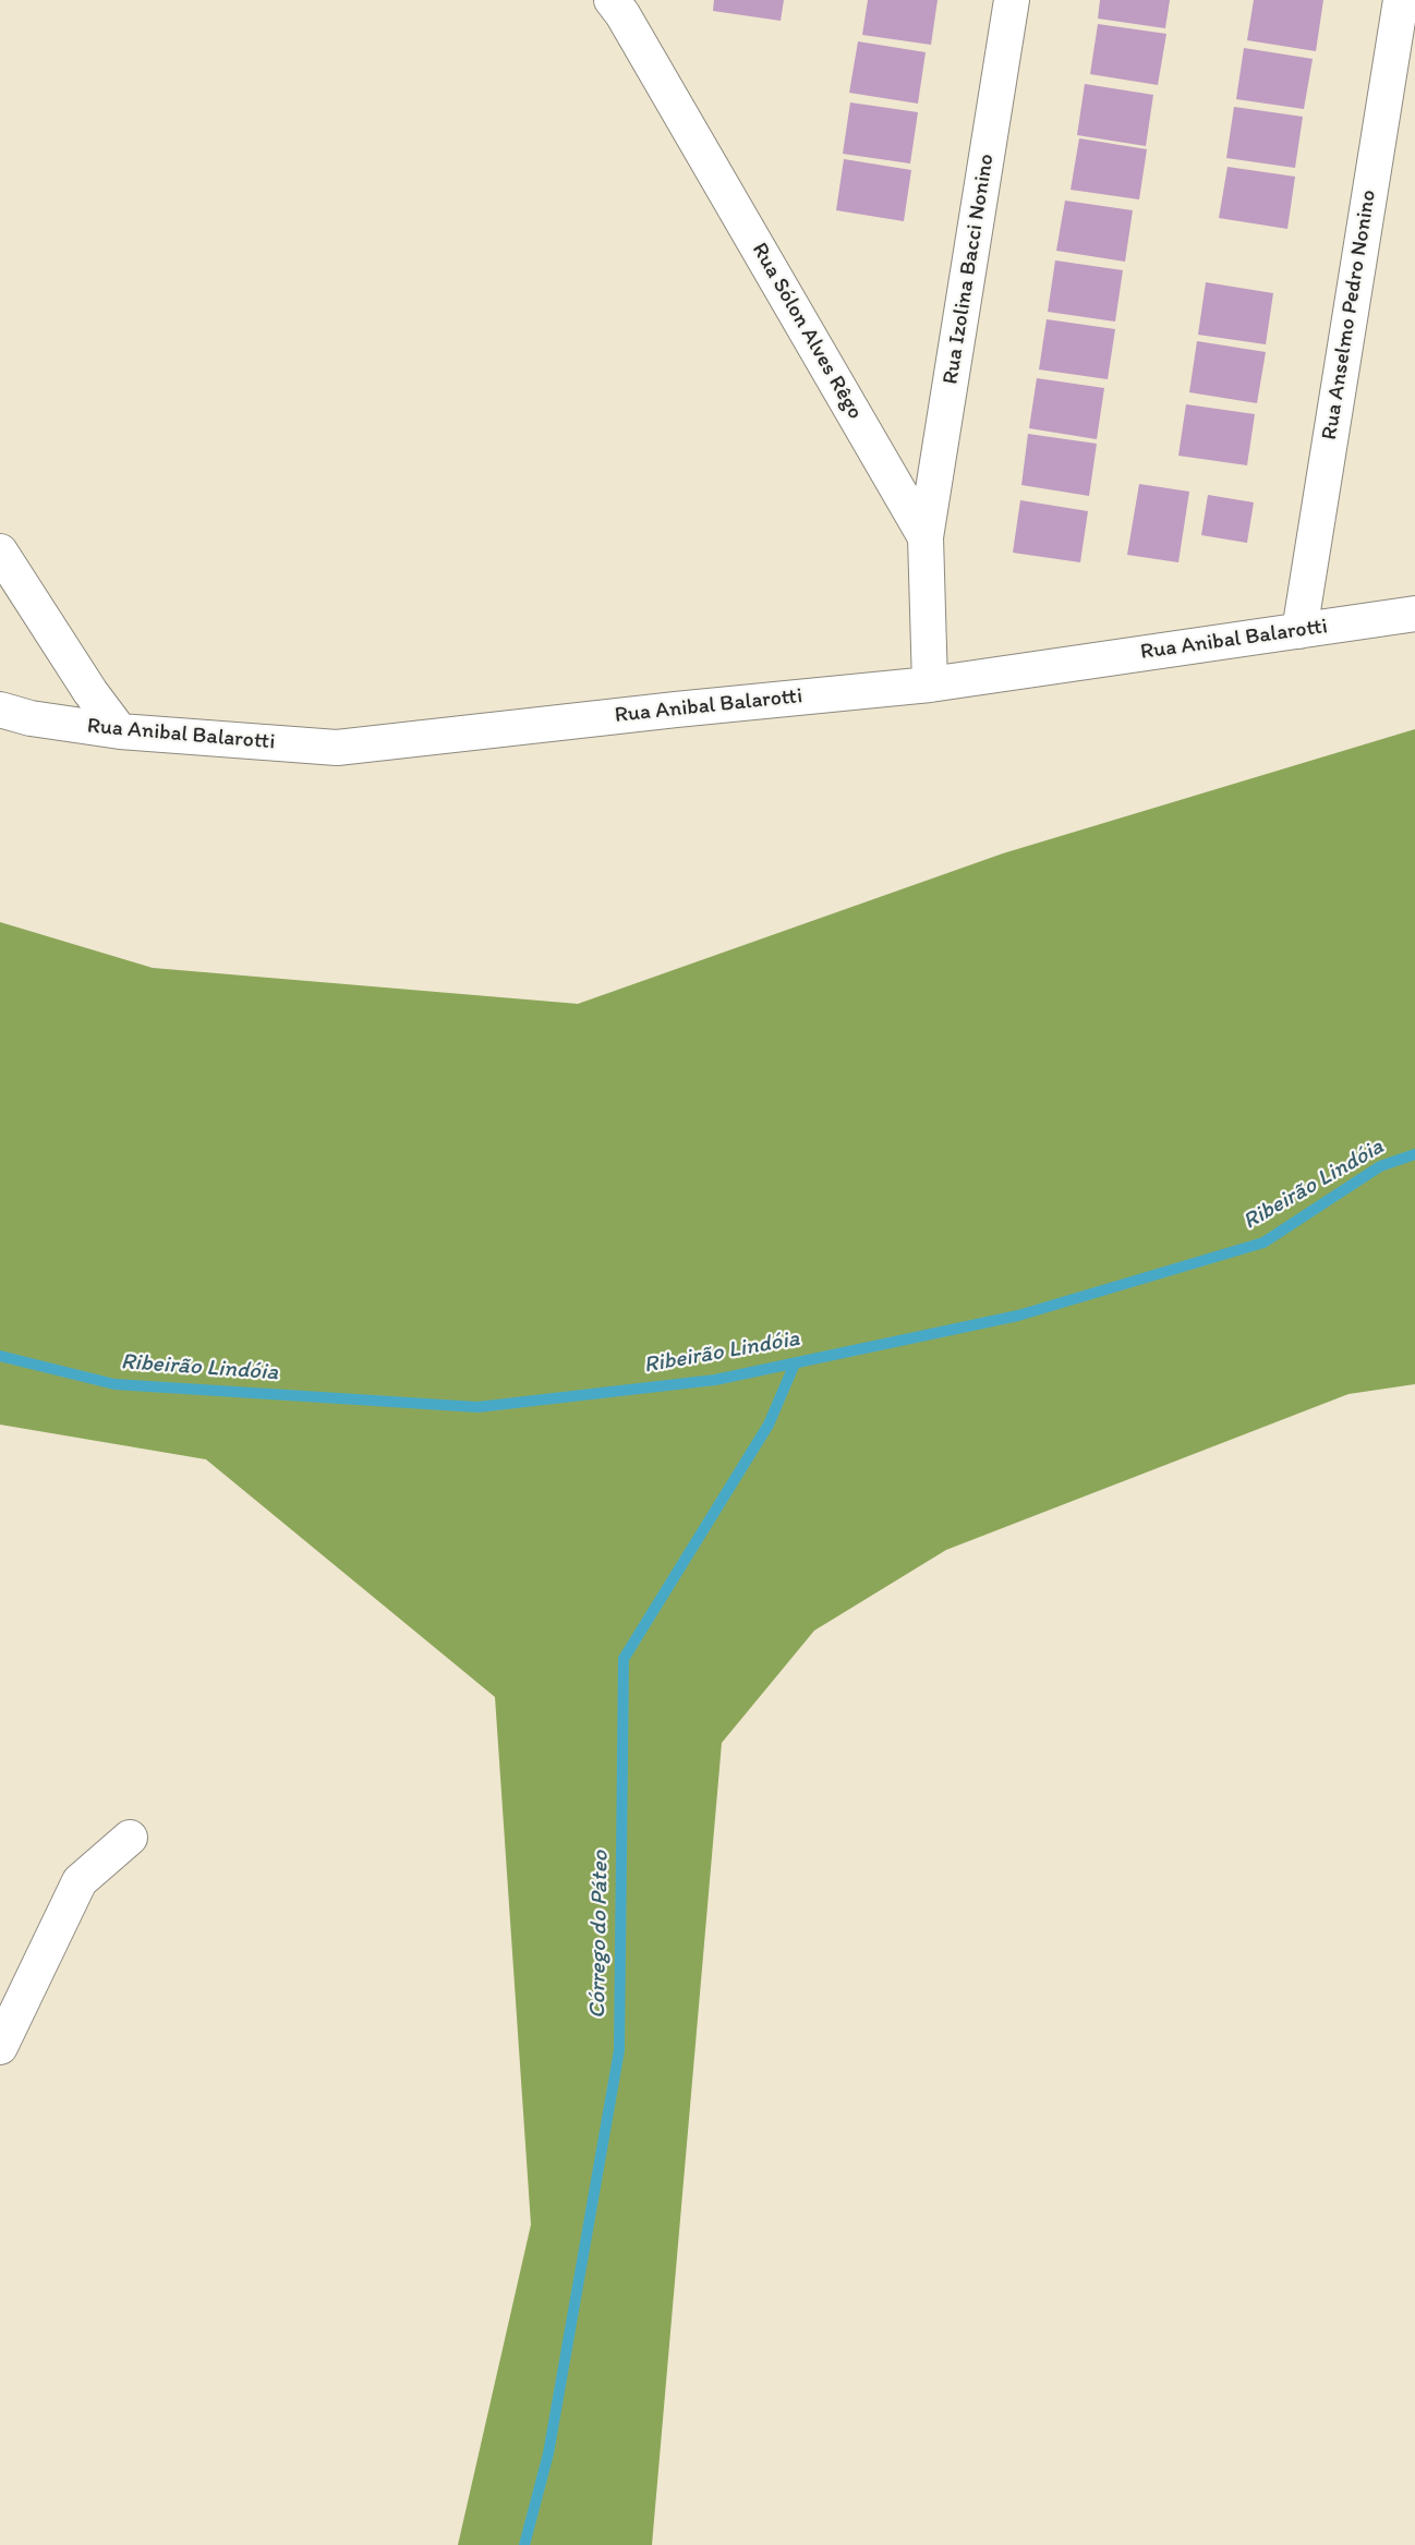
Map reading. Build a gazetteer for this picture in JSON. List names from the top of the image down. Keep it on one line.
{"streets":{"street":["Rua Izolina Bacci Nonino","Rua Anselmo Pedro Nonino","Rua Sólon Alves Rêgo","Rua Anibal Balarotti"]},"crossings":[["Rua Izolina Bacci Nonino","Rua Sólon Alves Rêgo"],["Rua Anselmo Pedro Nonino","Rua Anibal Balarotti"],["Rua Sólon Alves Rêgo","Rua Anibal Balarotti"]],"water":["Ribeirão Lindóia","Córrego do Páteo"]}
